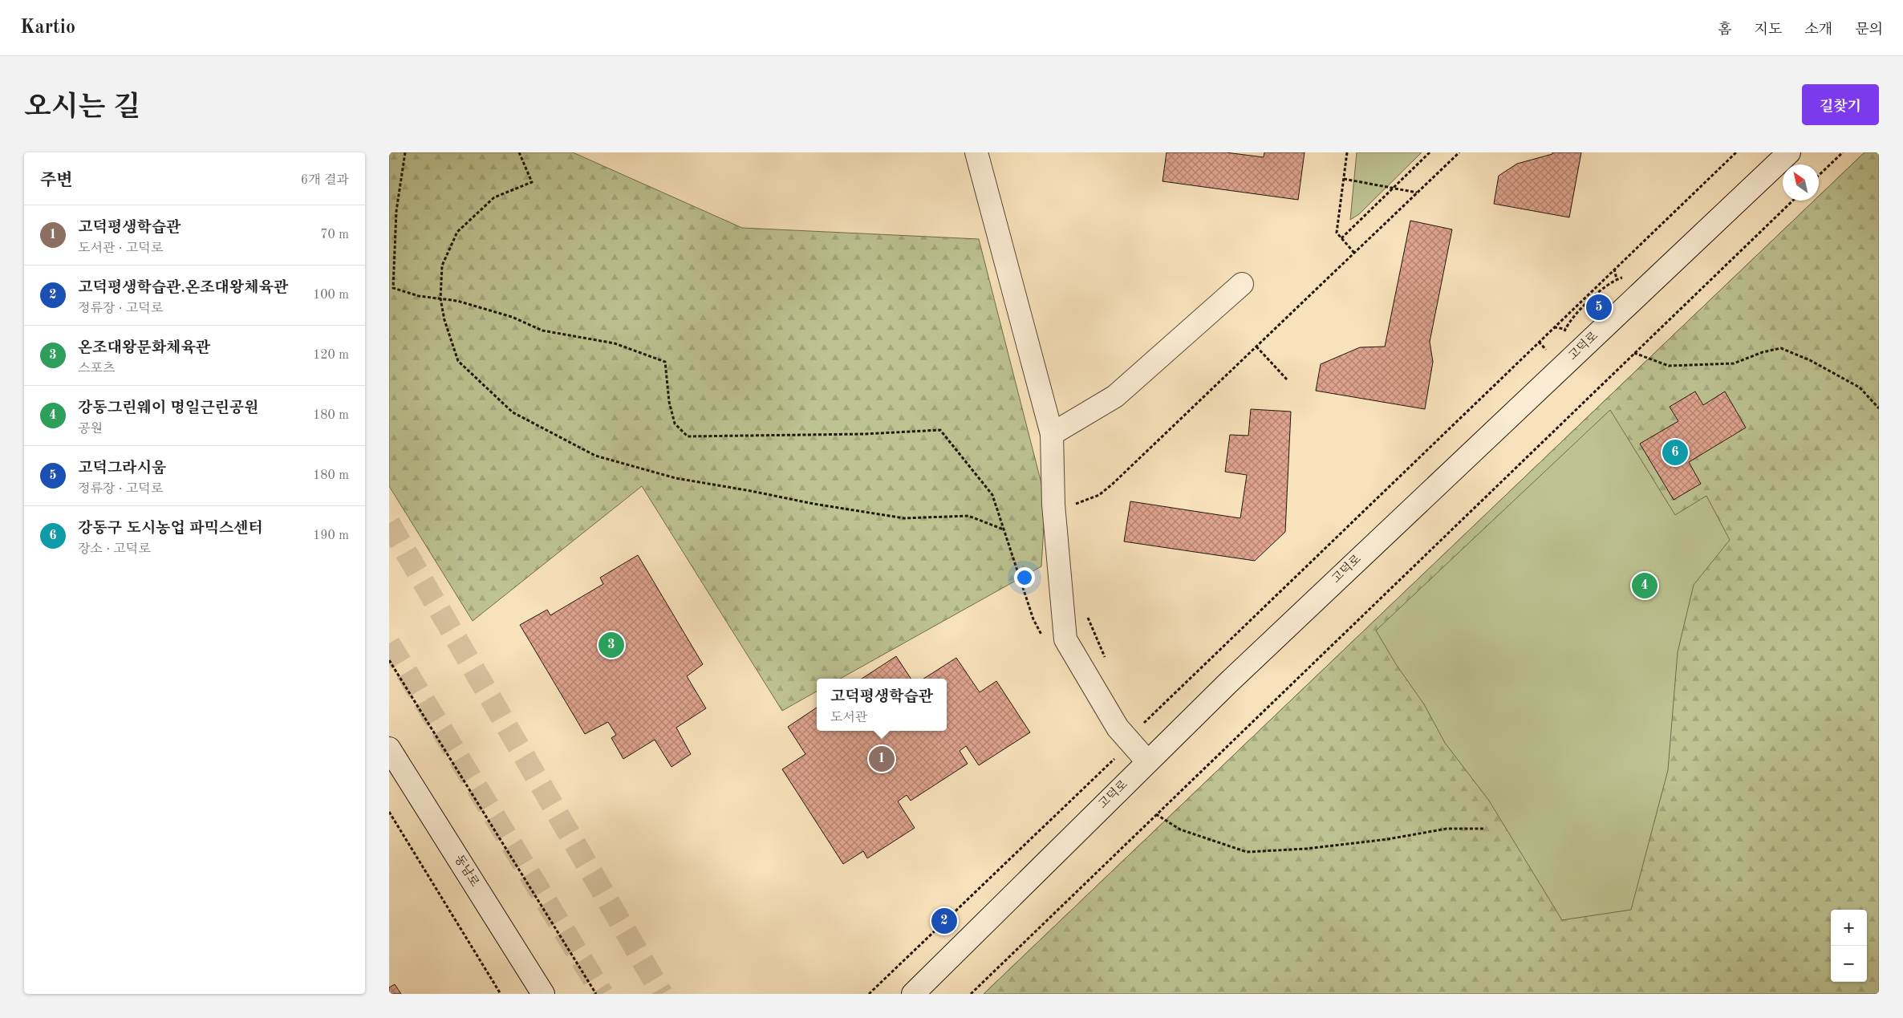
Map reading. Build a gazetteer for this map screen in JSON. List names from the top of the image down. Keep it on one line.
{"streets":{"main road":["고덕로","동남로"]},"north":"top left","page":{"header":"Kartio","nav":["홈","지도","소개","문의"],"title":"오시는 길","buttons":"길찾기","heading":["주변","6개 결과"],"list":[{"mark":"1","name":"고덕평생학습관","note":"도서관 · 고덕로","value":"70 m"},{"mark":"2","name":"고덕평생학습관.온조대왕체육관","note":"정류장 · 고덕로","value":"100 m"},{"mark":"3","name":"온조대왕문화체육관","note":"스포츠","value":"120 m"},{"mark":"4","name":"강동그린웨이 명일근린공원","note":"공원","value":"180 m"},{"mark":"5","name":"고덕그라시움","note":"정류장 · 고덕로","value":"180 m"},{"mark":"6","name":"강동구 도시농업 파믹스센터","note":"장소 · 고덕로","value":"190 m"}],"pins":["5","6","4","3","1","2"],"popup":["고덕평생학습관","도서관"],"map_buttons":["+","−"]}}
